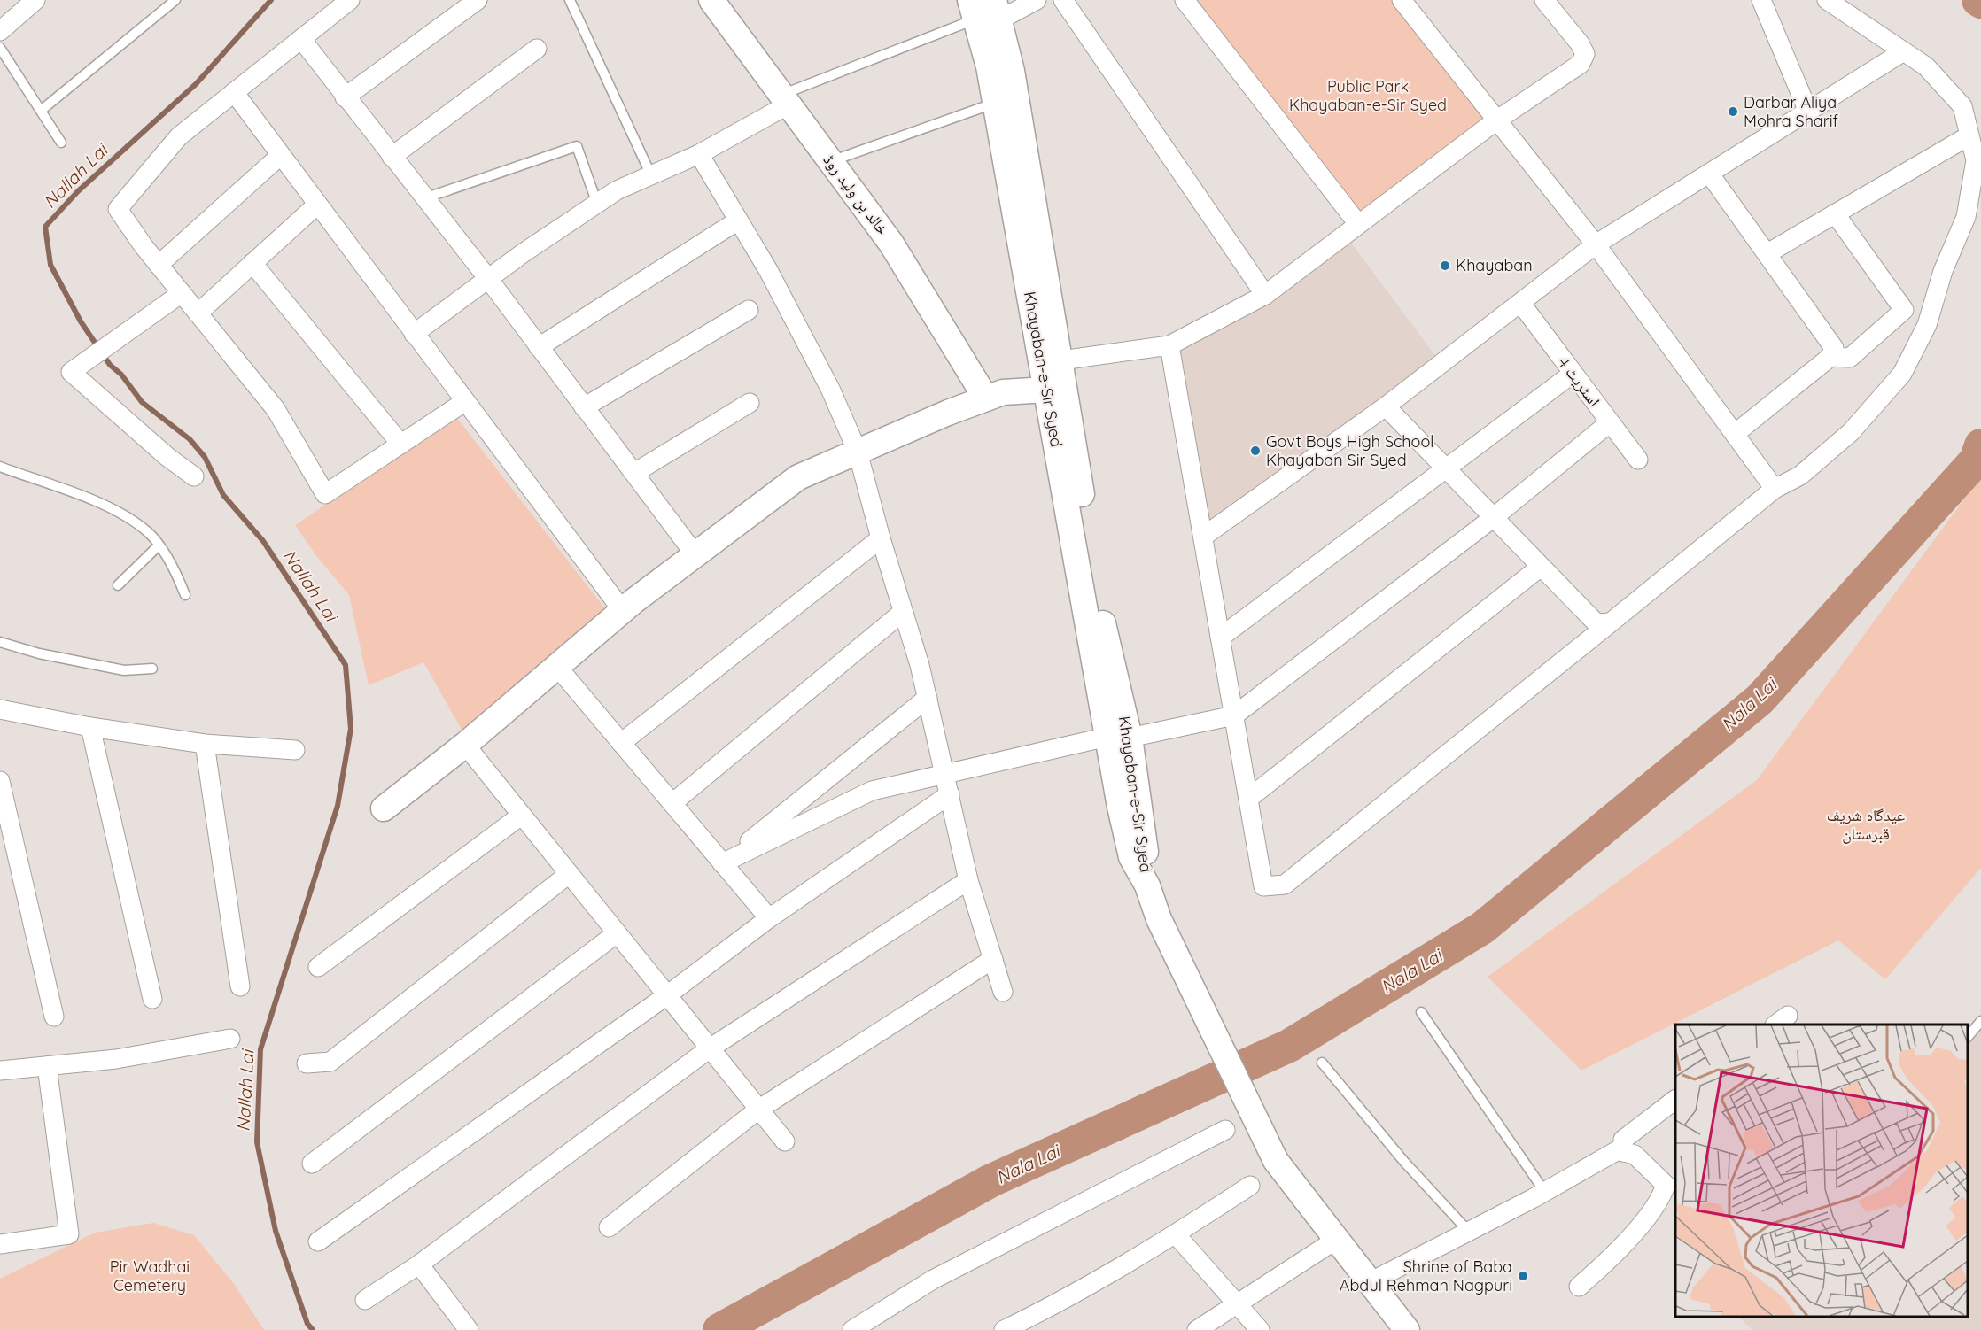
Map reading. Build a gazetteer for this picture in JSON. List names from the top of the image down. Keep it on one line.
{"streets":{"main road":["خالد بن ولید روڈ","Khayaban-e-Sir Syed"],"street":["اسٹریٹ 4"]},"water":["Nallah Lai","Nala Lai"],"parks":["Public Park Khayaban-e-Sir Syed","عیدگاہ شریف قبرستان","Pir Wadhai Cemetery"],"places":["Darbar Aliya Mohra Sharif","Khayaban","Govt Boys High School Khayaban Sir Syed","Shrine of Baba Abdul Rehman Nagpuri"]}
